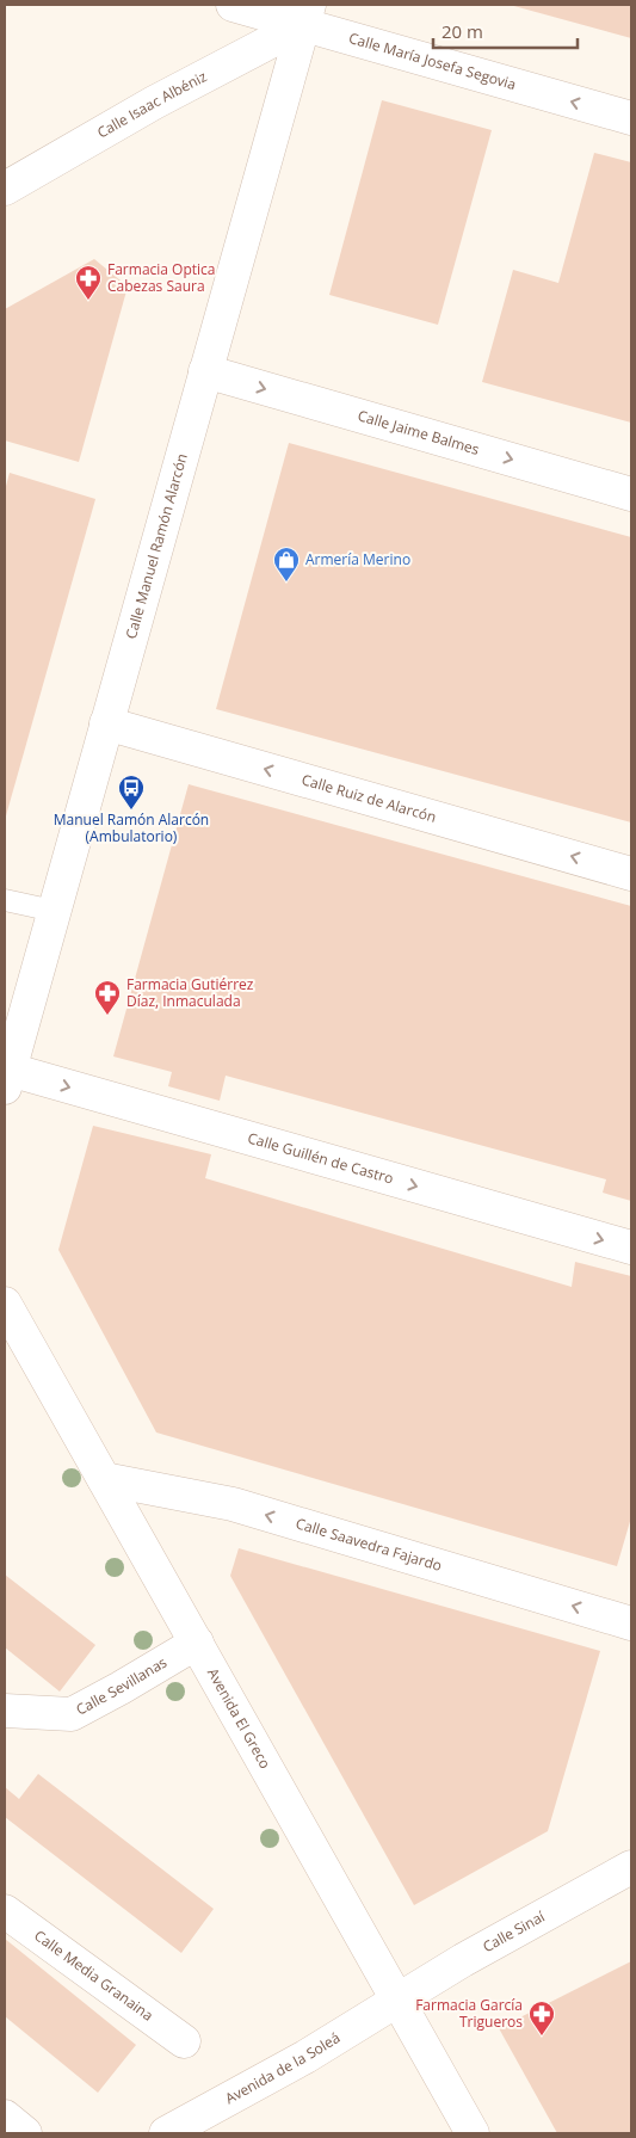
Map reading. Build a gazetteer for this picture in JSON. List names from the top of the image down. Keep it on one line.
{"streets":{"street":["Calle María Josefa Segovia","Calle Isaac Albéniz","Calle Jaime Balmes","Calle Manuel Ramón Alarcón","Calle Ruiz de Alarcón","Calle Guillén de Castro","Calle Saavedra Fajardo","Calle Sevillanas","Avenida El Greco","Calle Sinaí","Calle Media Granaina","Avenida de la Soleá"]},"crossings":[["Calle María Josefa Segovia","Calle Isaac Albéniz"],["Calle María Josefa Segovia","Calle Manuel Ramón Alarcón"],["Calle Isaac Albéniz","Calle Manuel Ramón Alarcón"],["Calle Jaime Balmes","Calle Manuel Ramón Alarcón"],["Calle Manuel Ramón Alarcón","Calle Ruiz de Alarcón"],["Calle Manuel Ramón Alarcón","Calle Guillén de Castro"],["Calle Saavedra Fajardo","Avenida El Greco"],["Calle Sevillanas","Avenida El Greco"],["Avenida El Greco","Calle Sinaí"],["Avenida El Greco","Avenida de la Soleá"],["Calle Sinaí","Avenida de la Soleá"]],"one_way":["Calle María Josefa Segovia","Calle Jaime Balmes","Calle Ruiz de Alarcón","Calle Guillén de Castro","Calle Saavedra Fajardo"],"places":{"pharmacy":["Farmacia Optica Cabezas Saura","Farmacia Gutiérrez Díaz, Inmaculada","Farmacia García Trigueros"],"shop":["Armería Merino"],"bus stop":["Manuel Ramón Alarcón (Ambulatorio)"]},"scale_bar":"20 m"}
